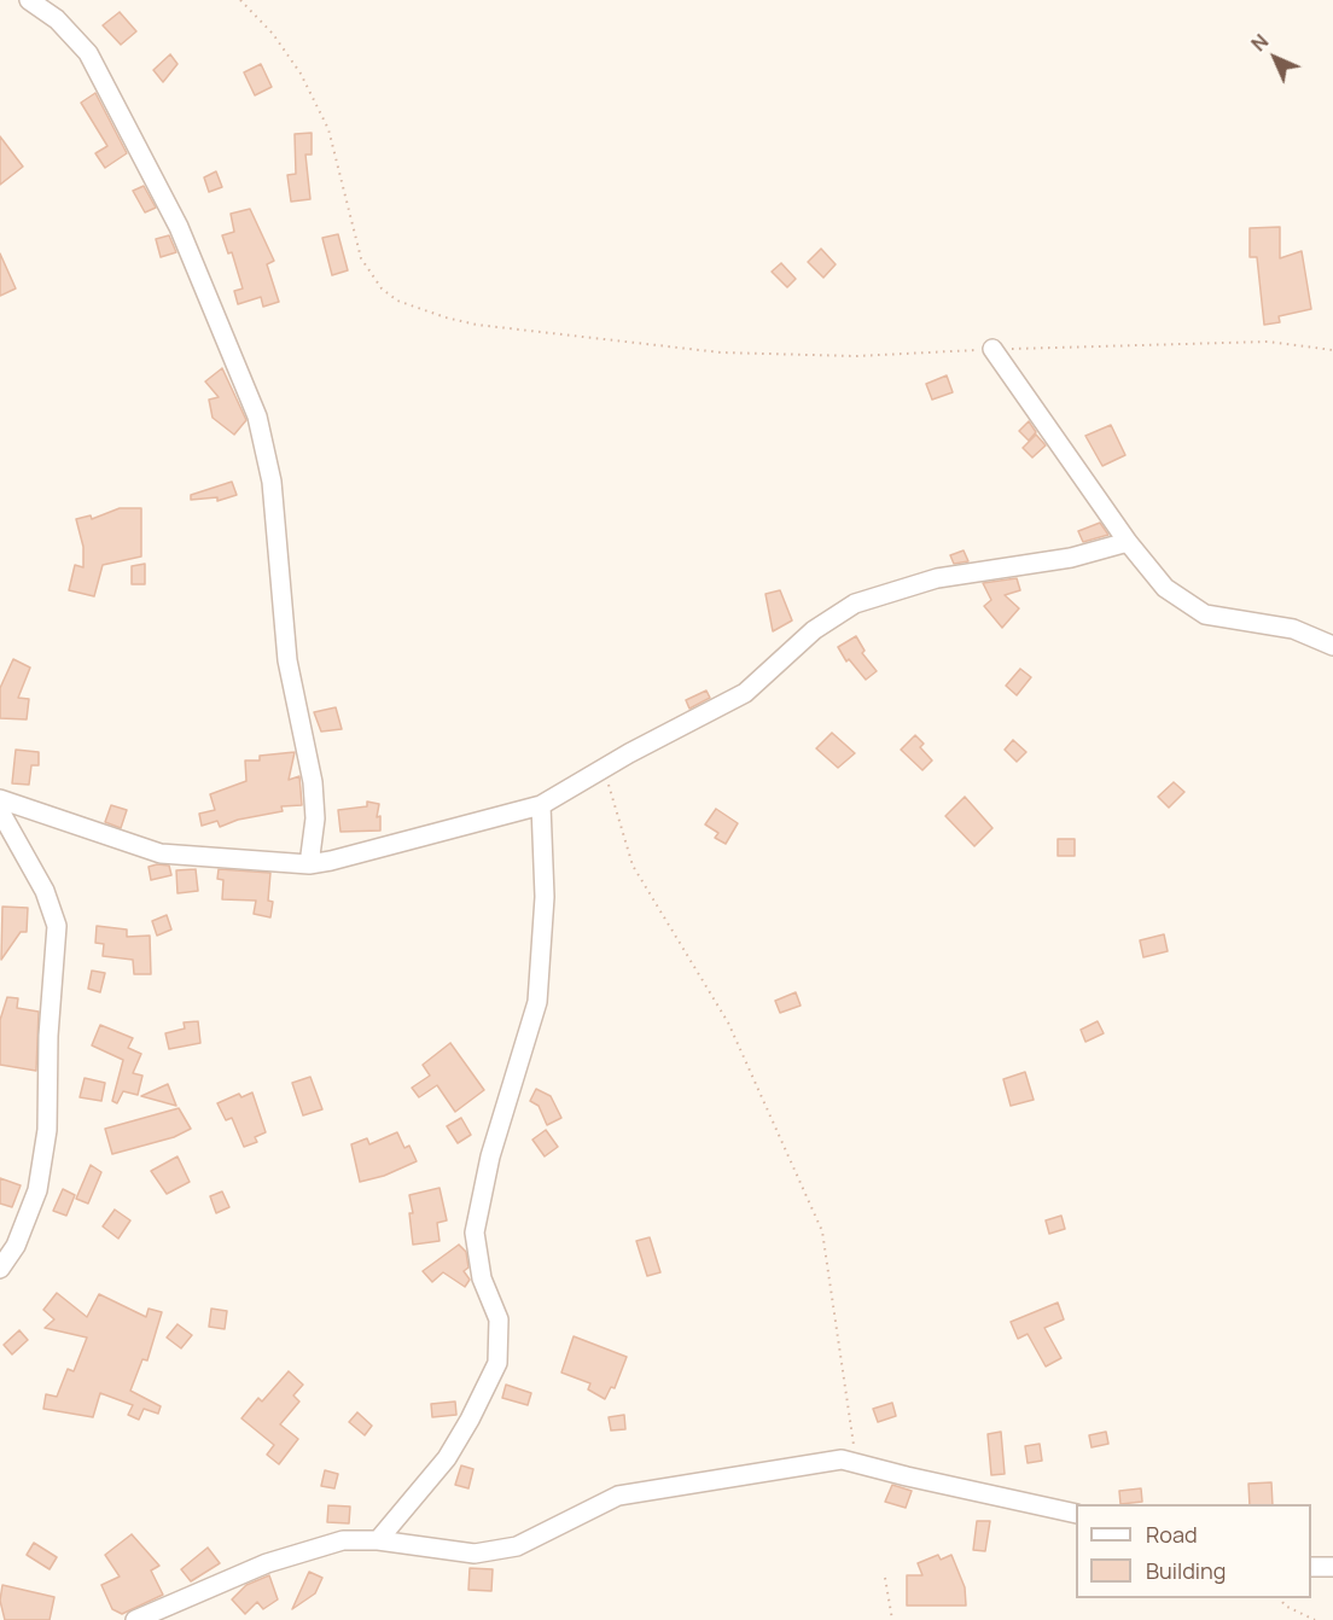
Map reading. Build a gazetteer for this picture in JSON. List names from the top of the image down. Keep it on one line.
{"legend":["Road","Building"],"north":"top left"}
